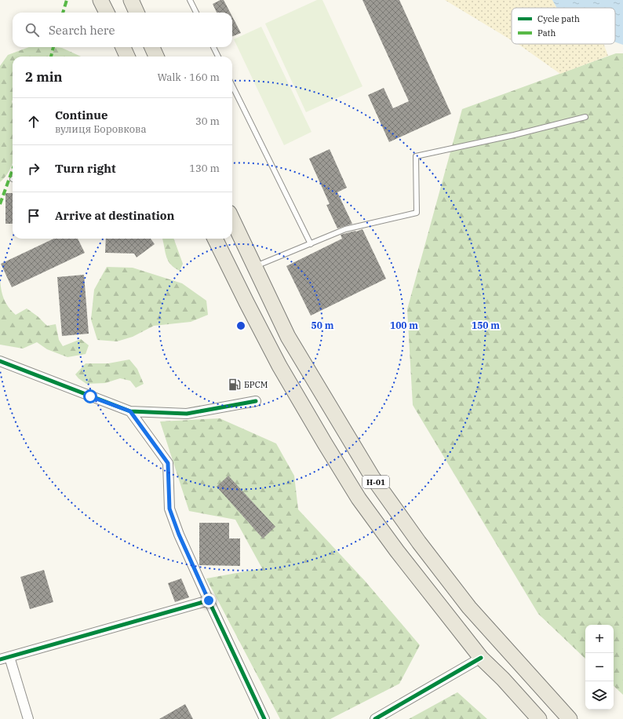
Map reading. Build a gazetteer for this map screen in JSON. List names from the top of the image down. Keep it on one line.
{"streets":{"main road":["Н-01"]},"places":{"fuel station":["БРСМ"]},"legend":["Cycle path","Path"],"page":{"search":"Search here","heading":["2 min","Walk · 160 m"],"list":[["Continue","вулиця Боровкова","30 m"],["Turn right","130 m"],"Arrive at destination"],"map_buttons":["+","−"]},"rings":["50 m","100 m","150 m"]}
